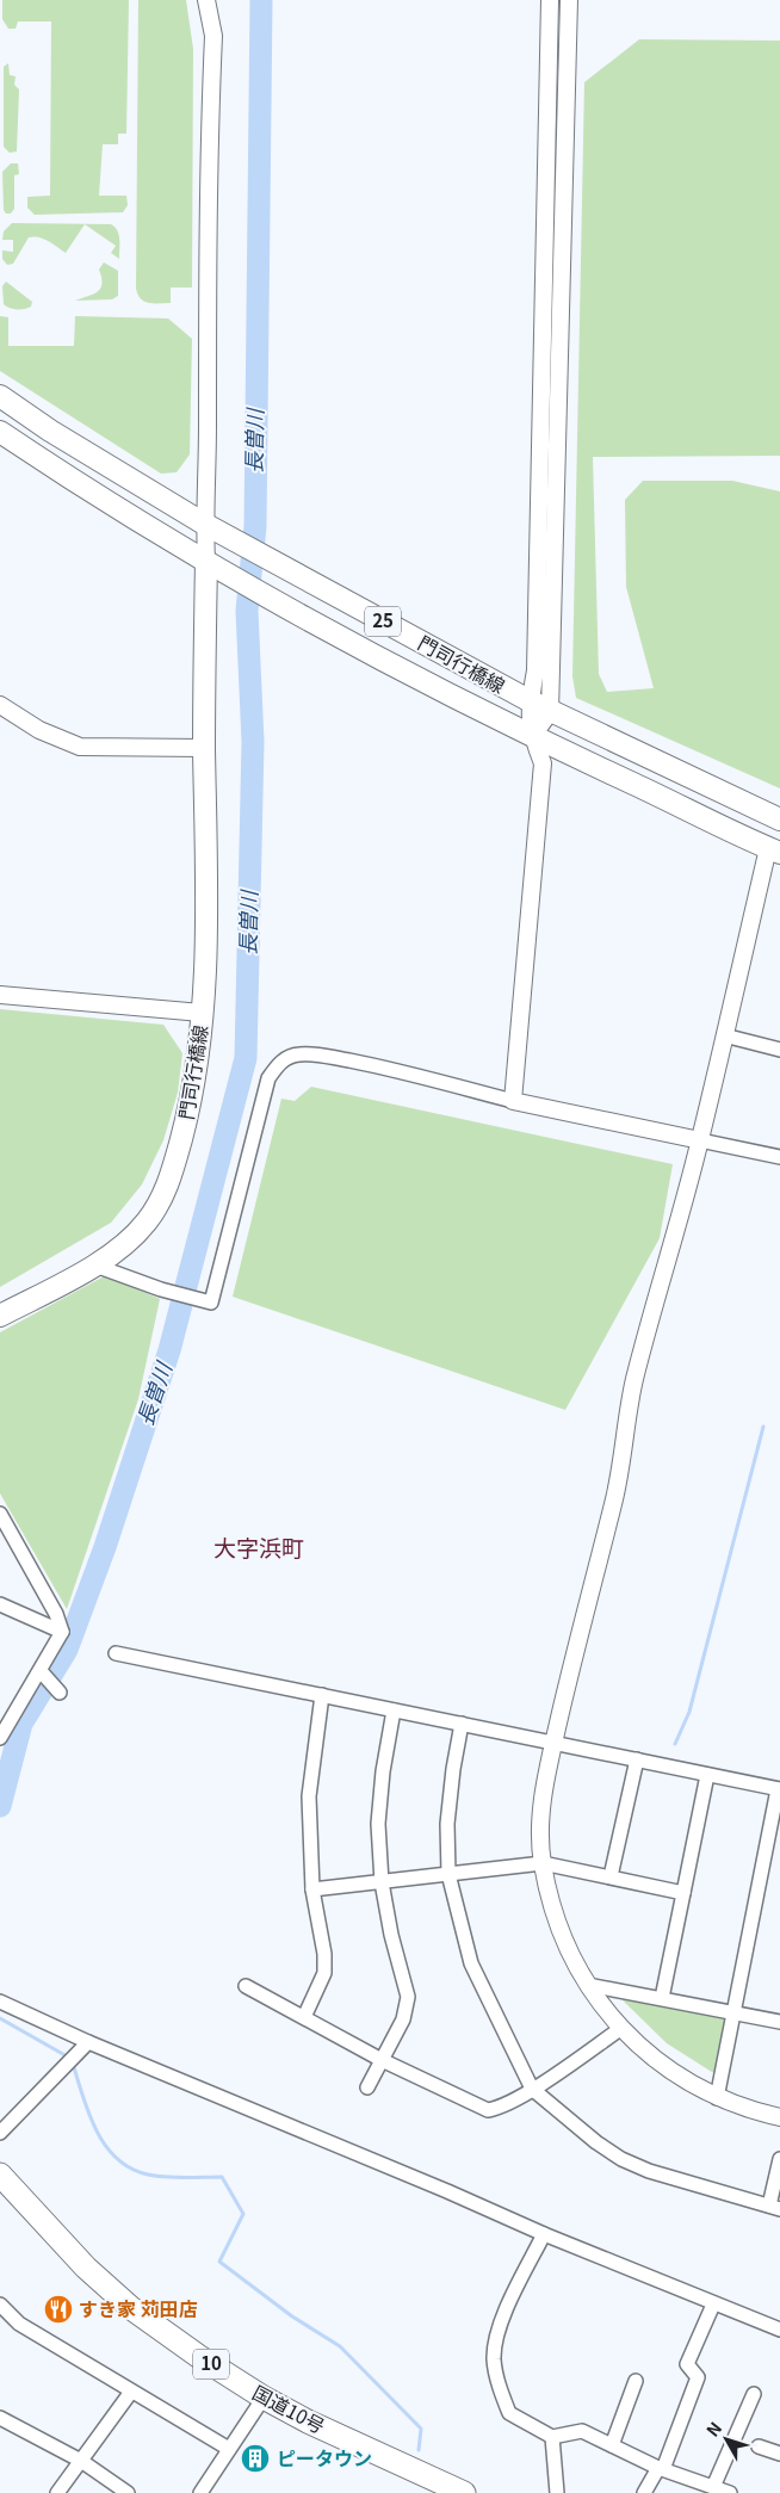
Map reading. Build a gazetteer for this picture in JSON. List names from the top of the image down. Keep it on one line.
{"streets":{"highway":["10","国道10号"],"main road":["25","門司行橋線"]},"districts":["大字浜町"],"water":["長曽川"],"places":{"restaurant":["すき家 苅田店"],"building":["ピータウン"]},"north":"top left"}
